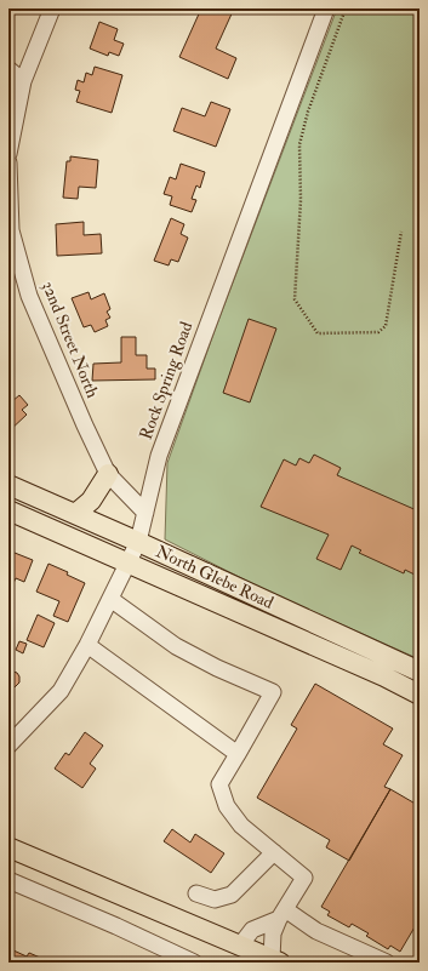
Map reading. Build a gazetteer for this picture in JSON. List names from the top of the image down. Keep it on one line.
{"streets":{"main road":["North Glebe Road"],"street":["32nd Street North","Rock Spring Road"]},"crossings":[["32nd Street North","Rock Spring Road"],["Rock Spring Road","North Glebe Road"]]}
